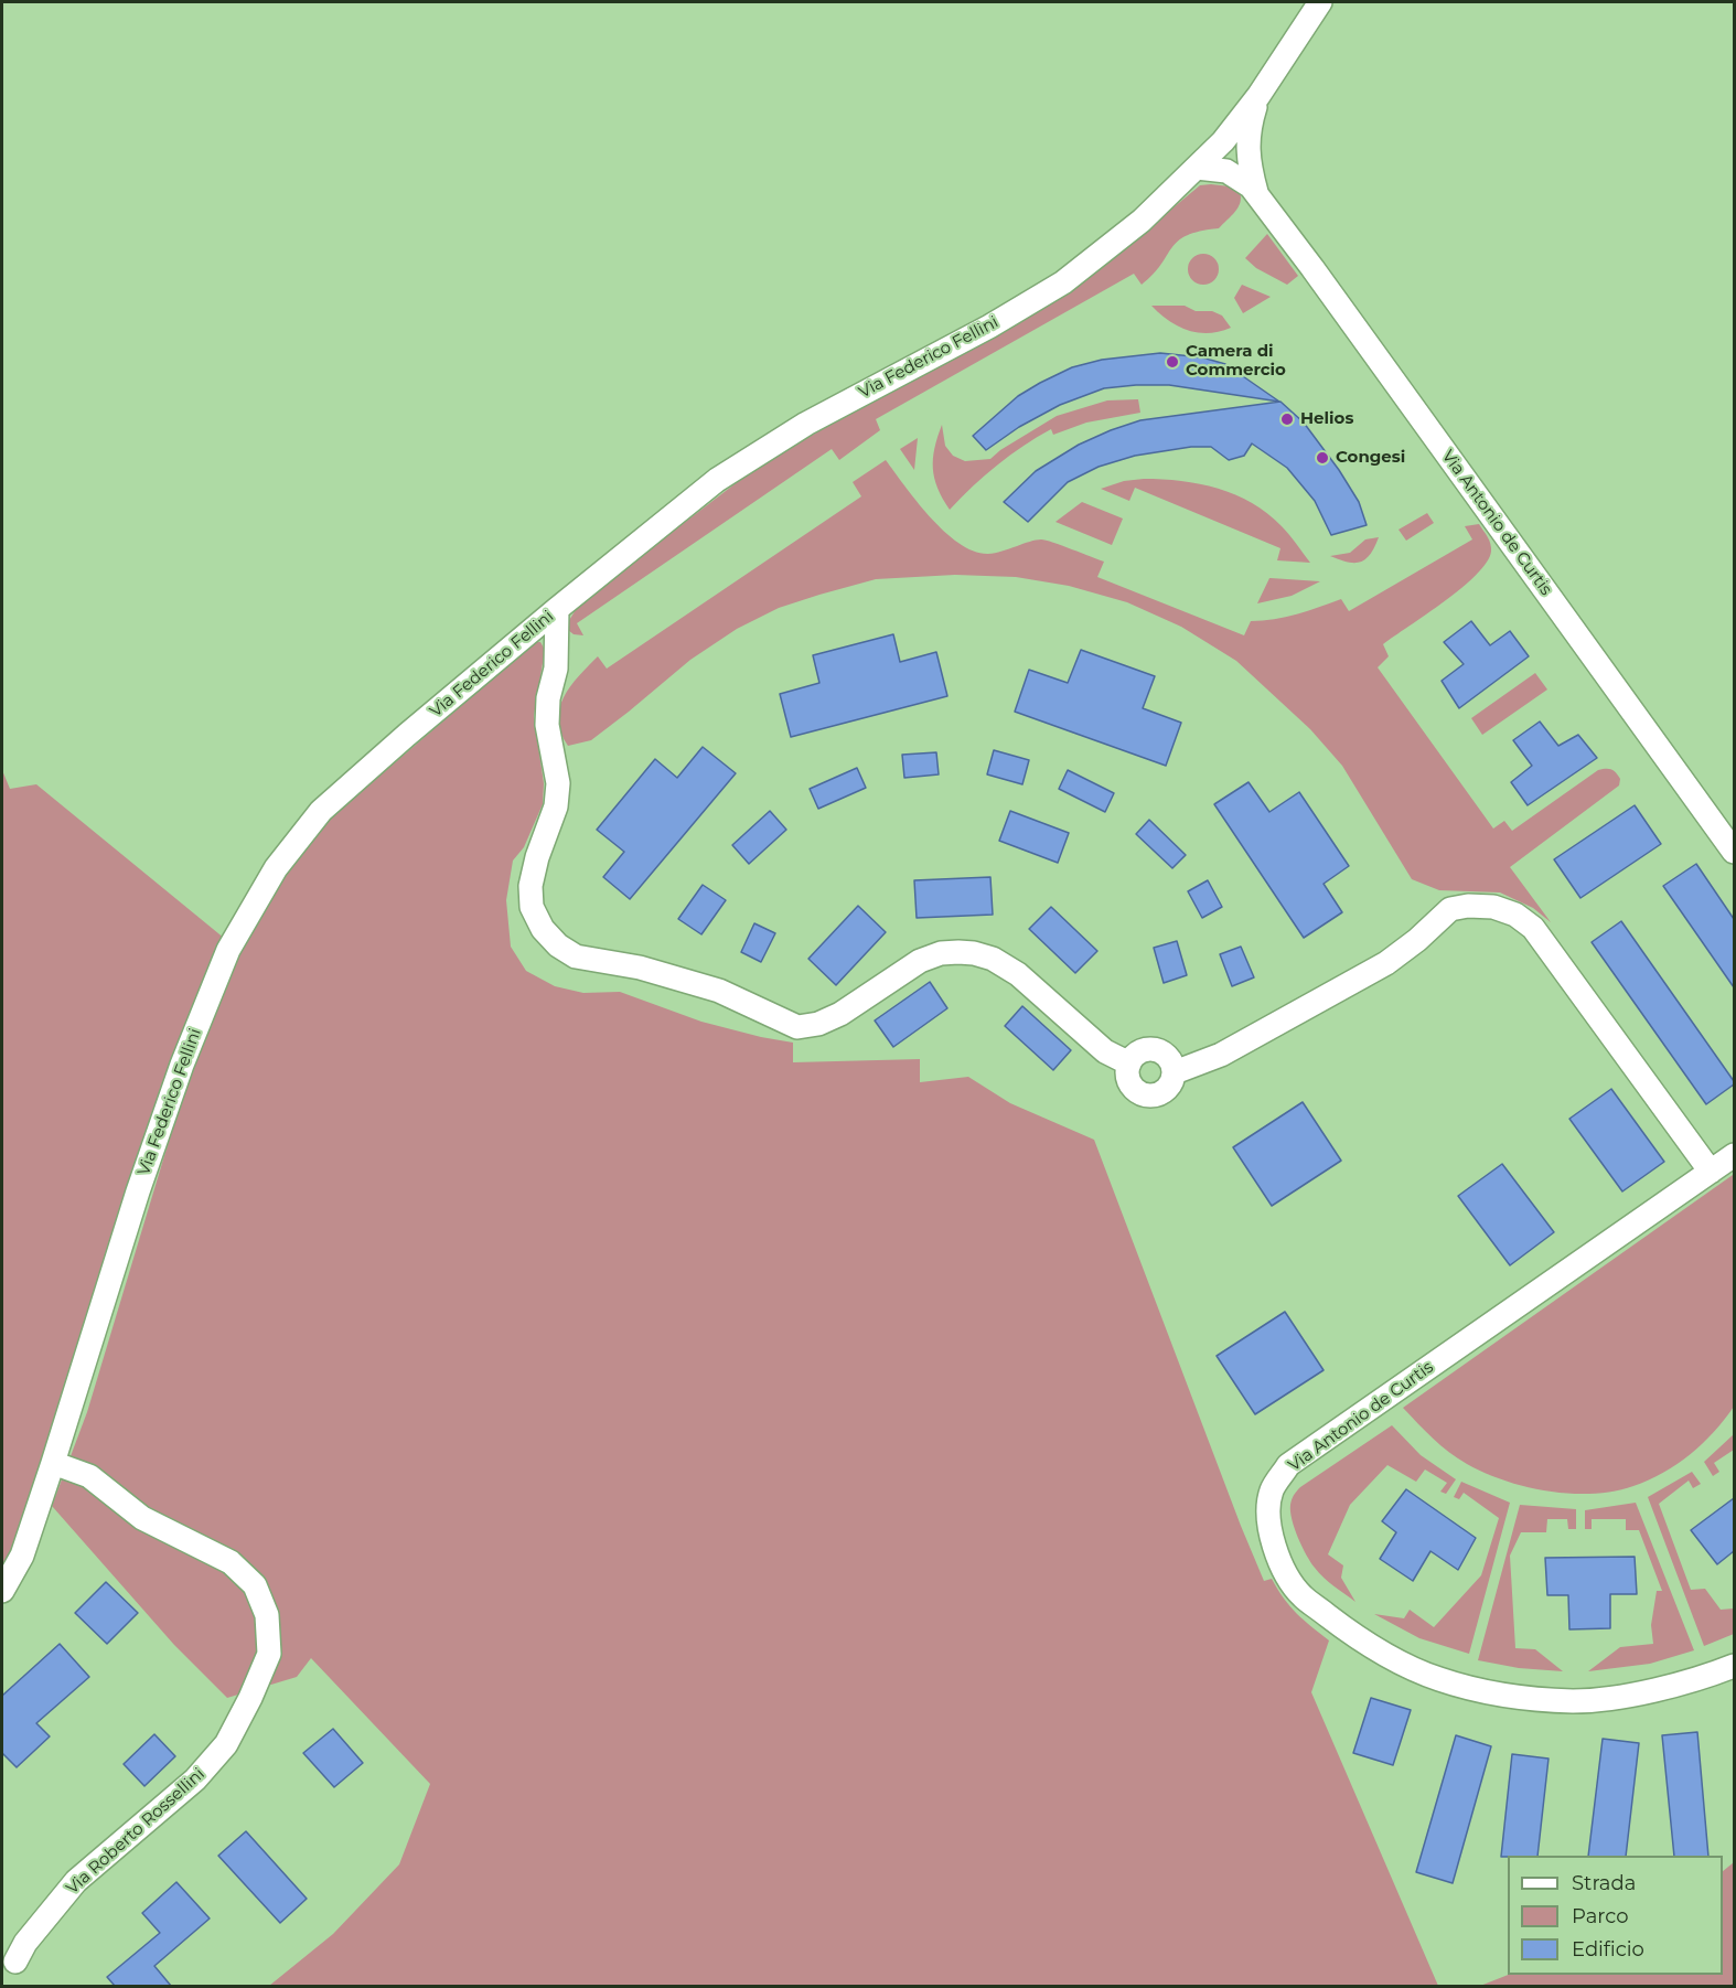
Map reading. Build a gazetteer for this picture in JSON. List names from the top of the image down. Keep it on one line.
{"streets":{"street":["Via Federico Fellini","Via Antonio de Curtis","Via Roberto Rossellini"]},"crossings":[["Via Federico Fellini","Via Roberto Rossellini"]],"places":["Camera di Commercio","Helios","Congesi"],"legend":["Strada","Parco","Edificio"]}
